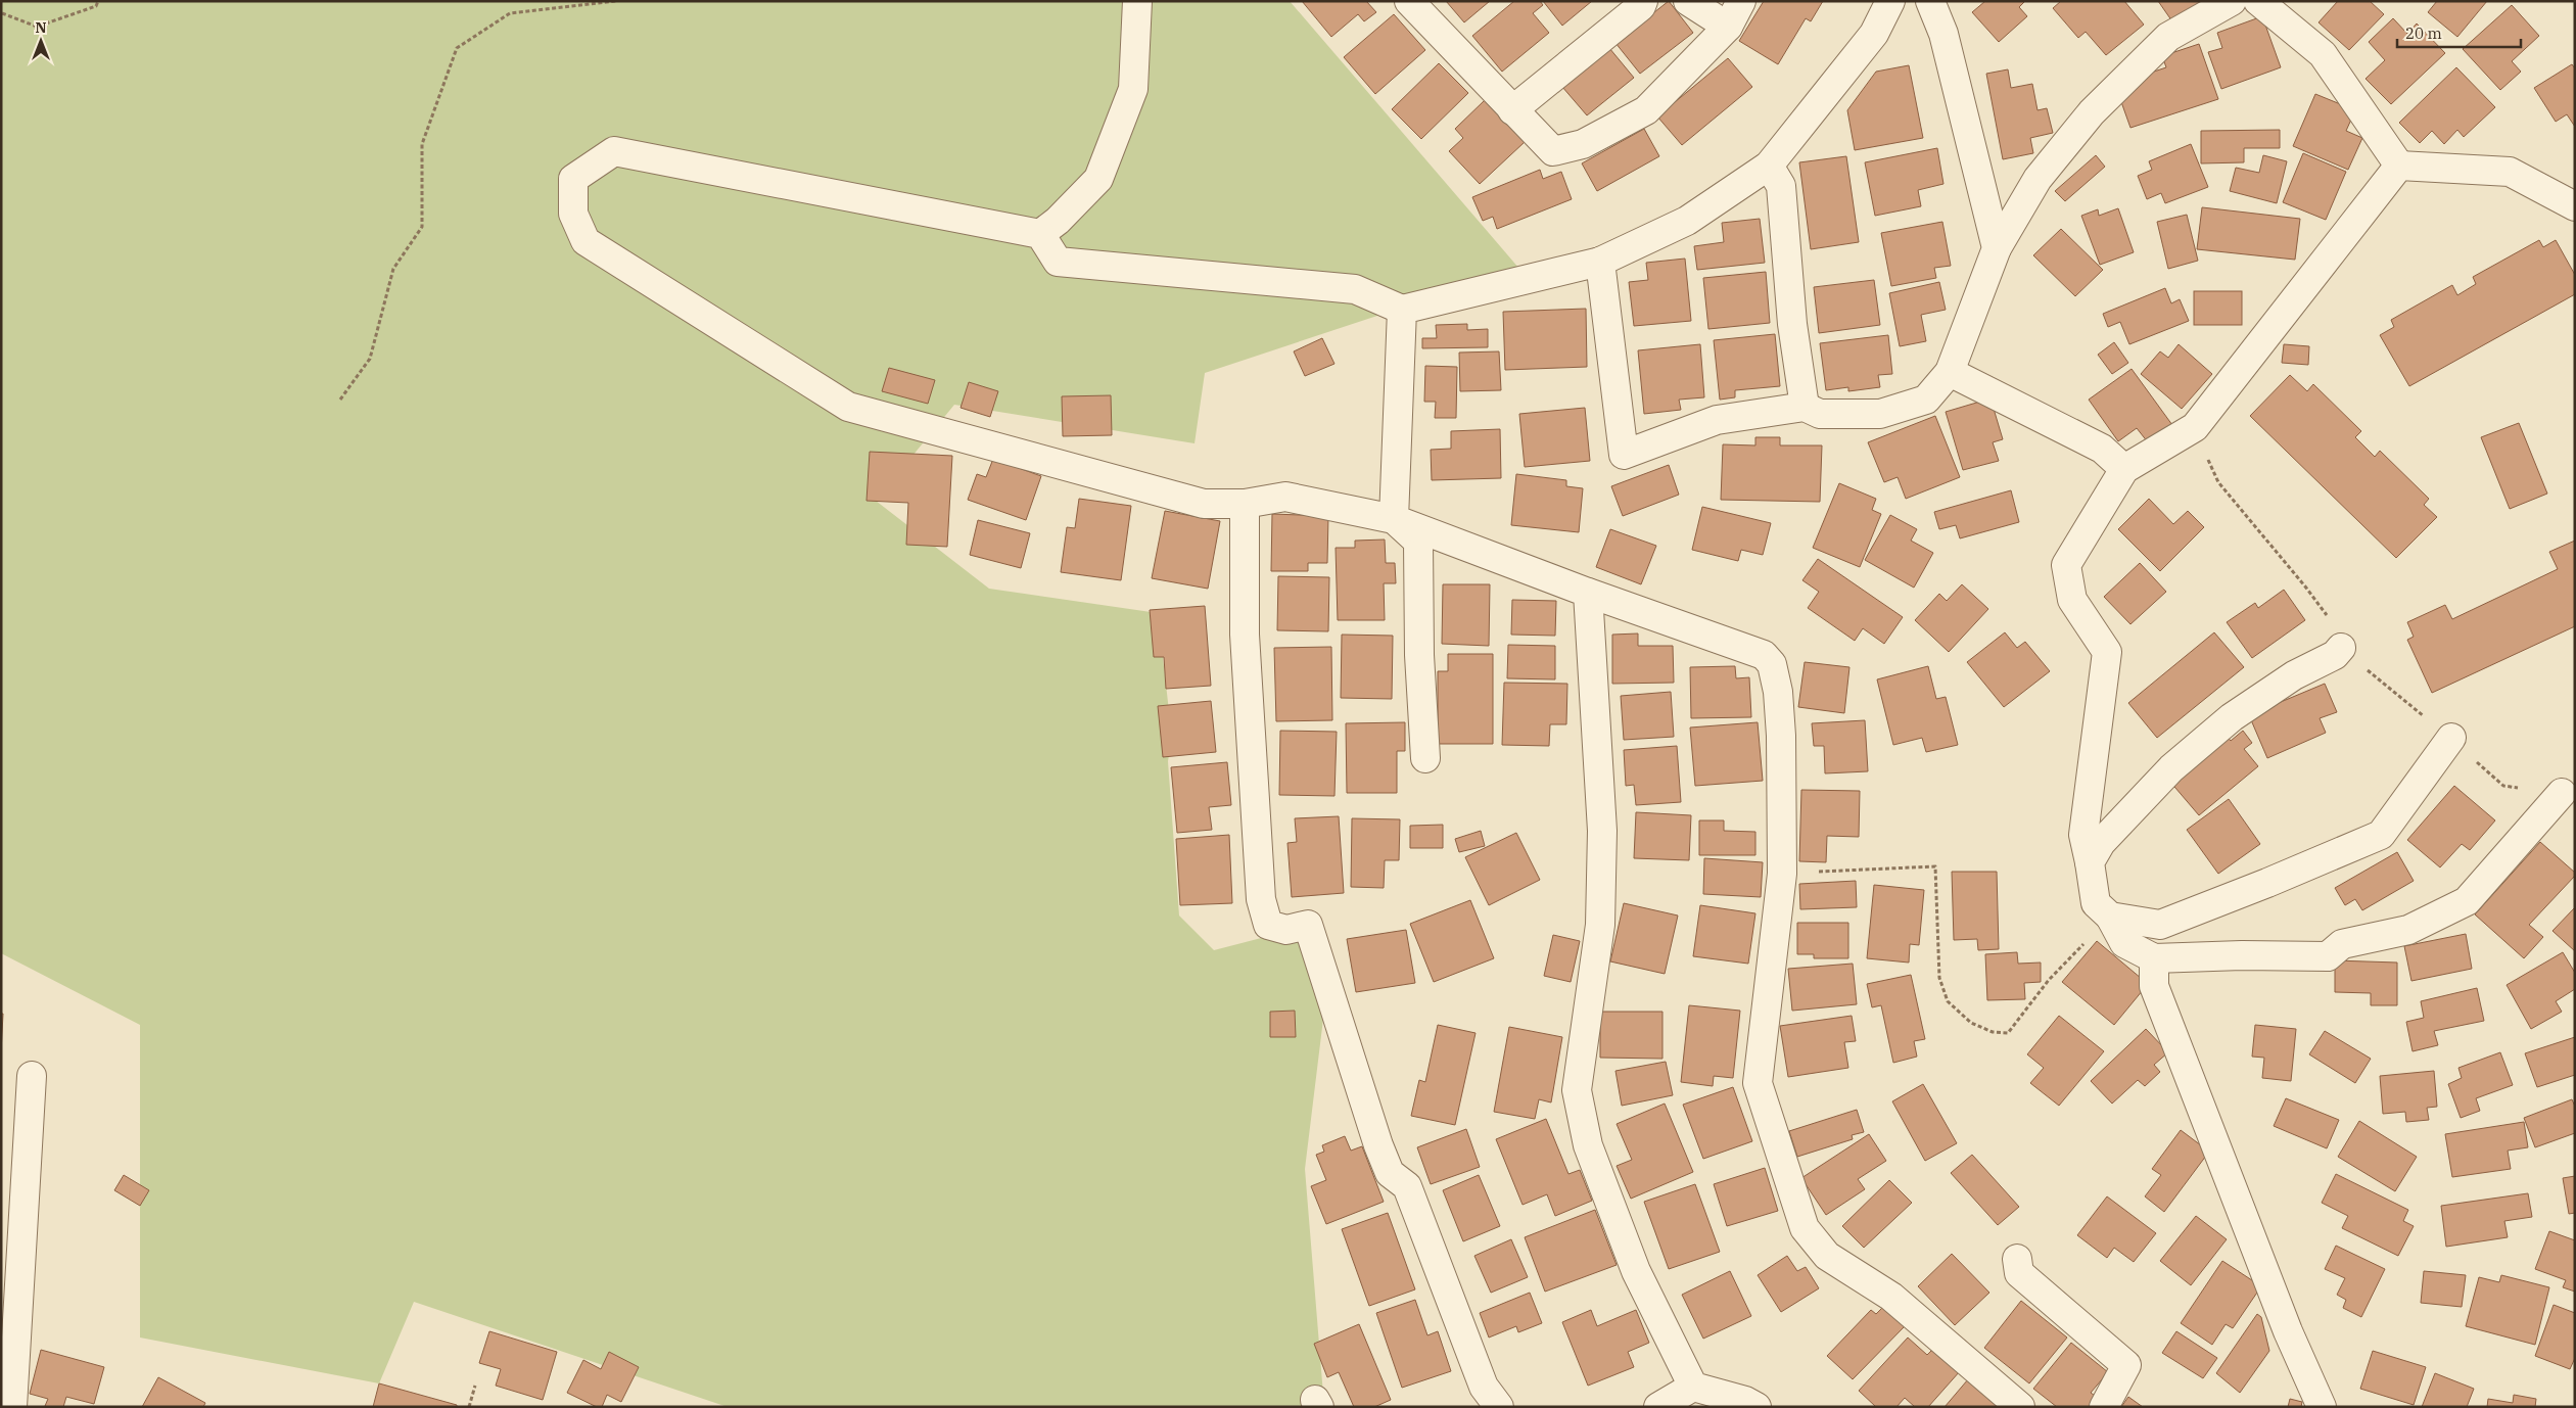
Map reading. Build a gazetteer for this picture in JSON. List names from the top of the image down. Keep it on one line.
{"scale_bar":"20 m","north":"top"}
